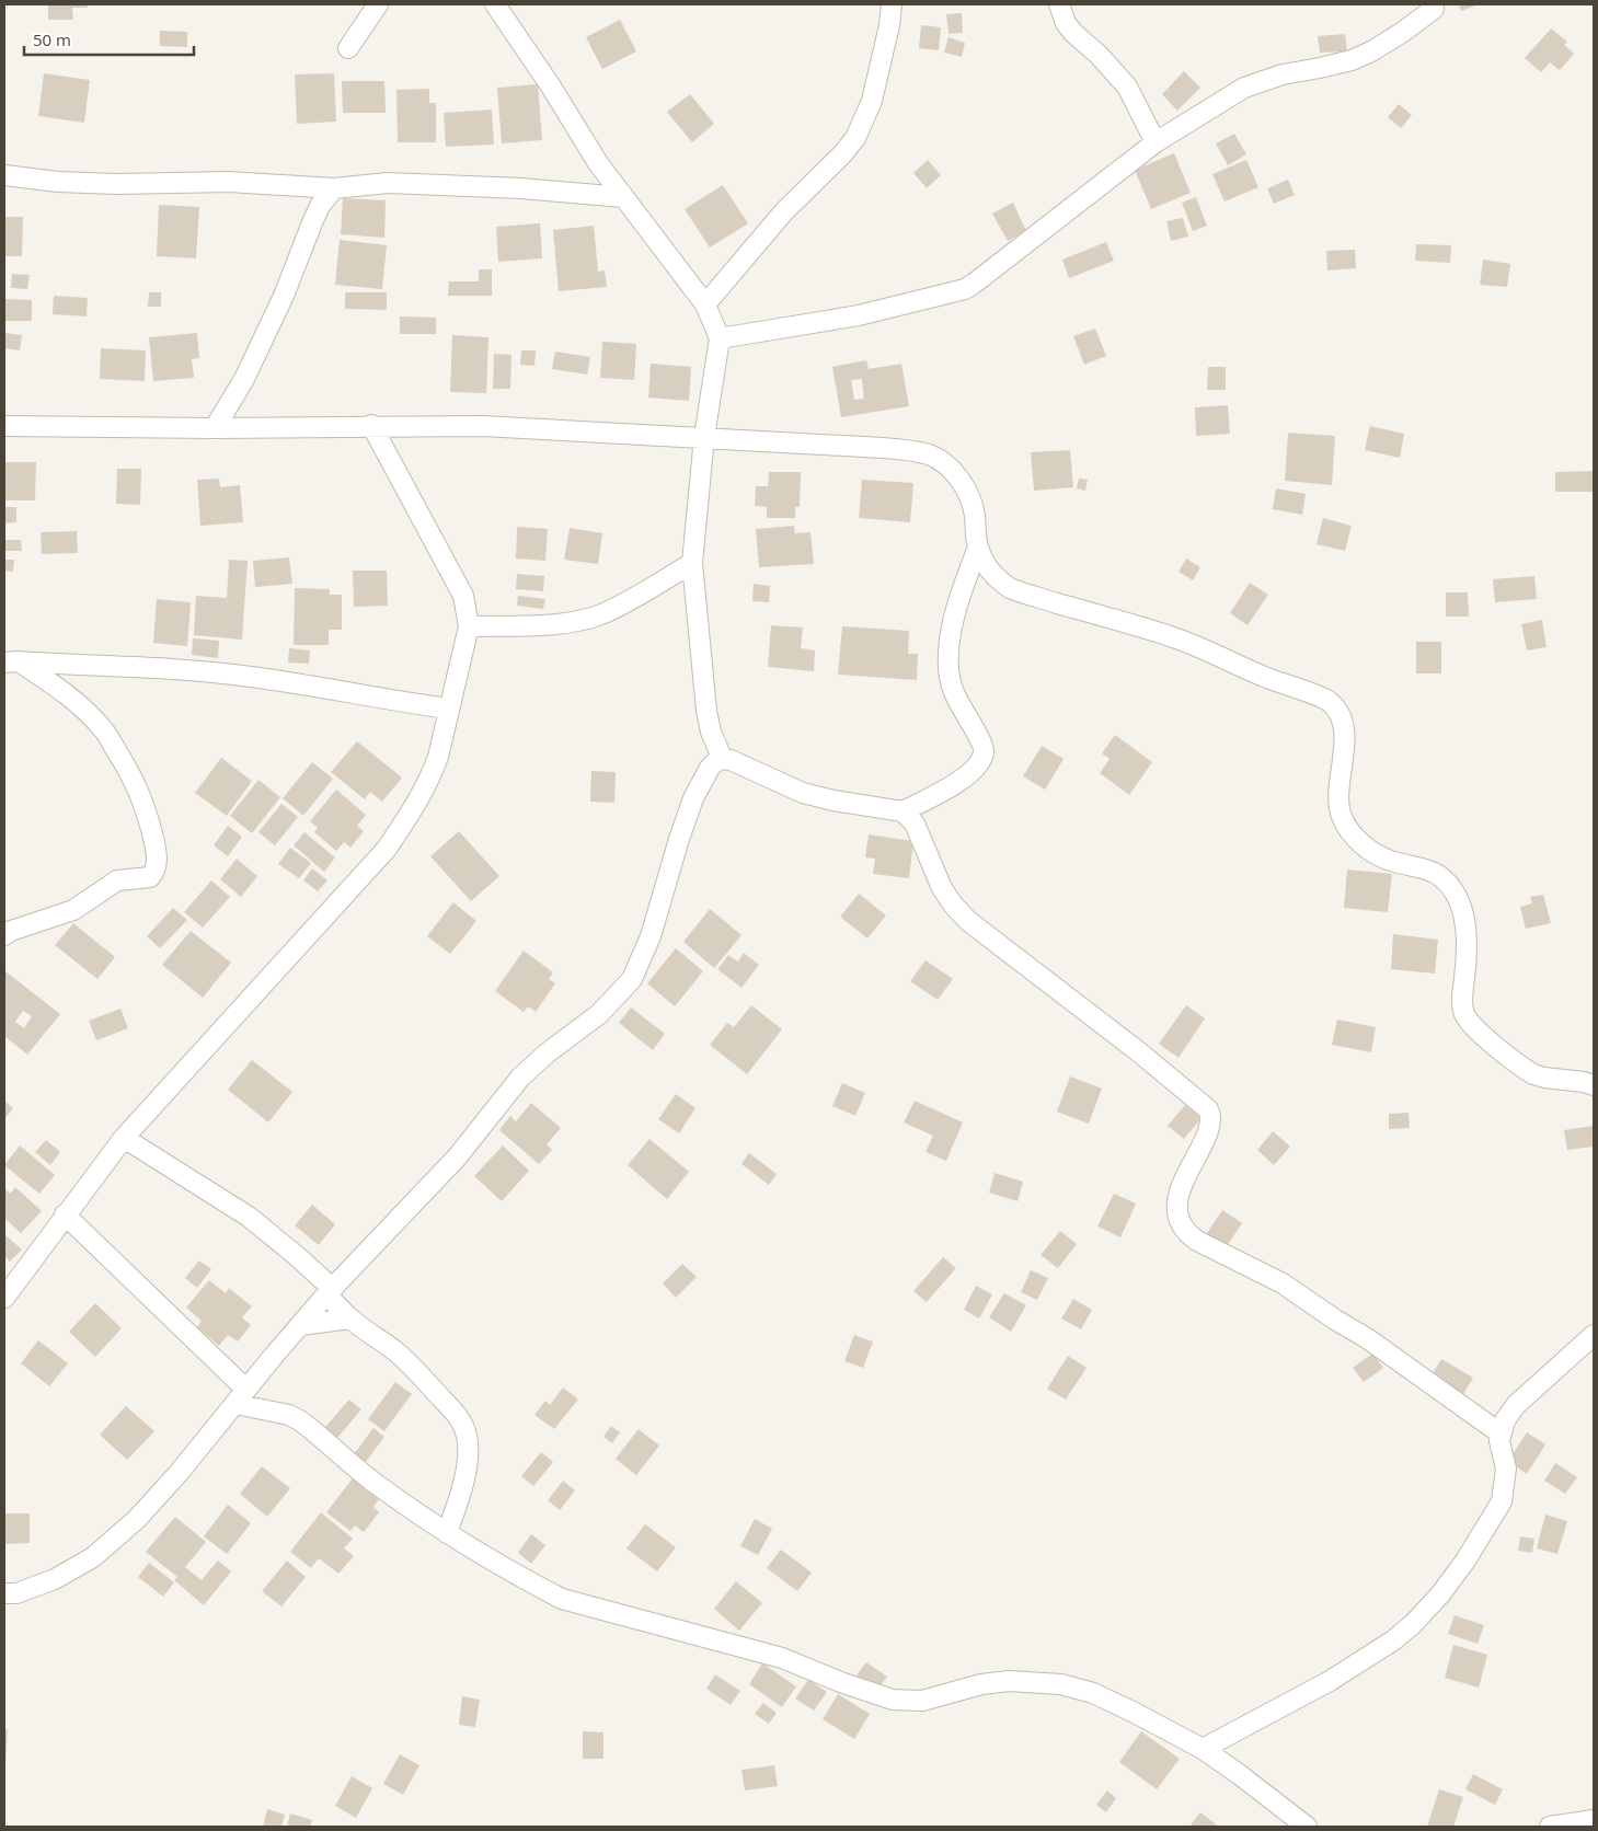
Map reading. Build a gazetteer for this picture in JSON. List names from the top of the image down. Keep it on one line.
{"scale_bar":"50 m"}
